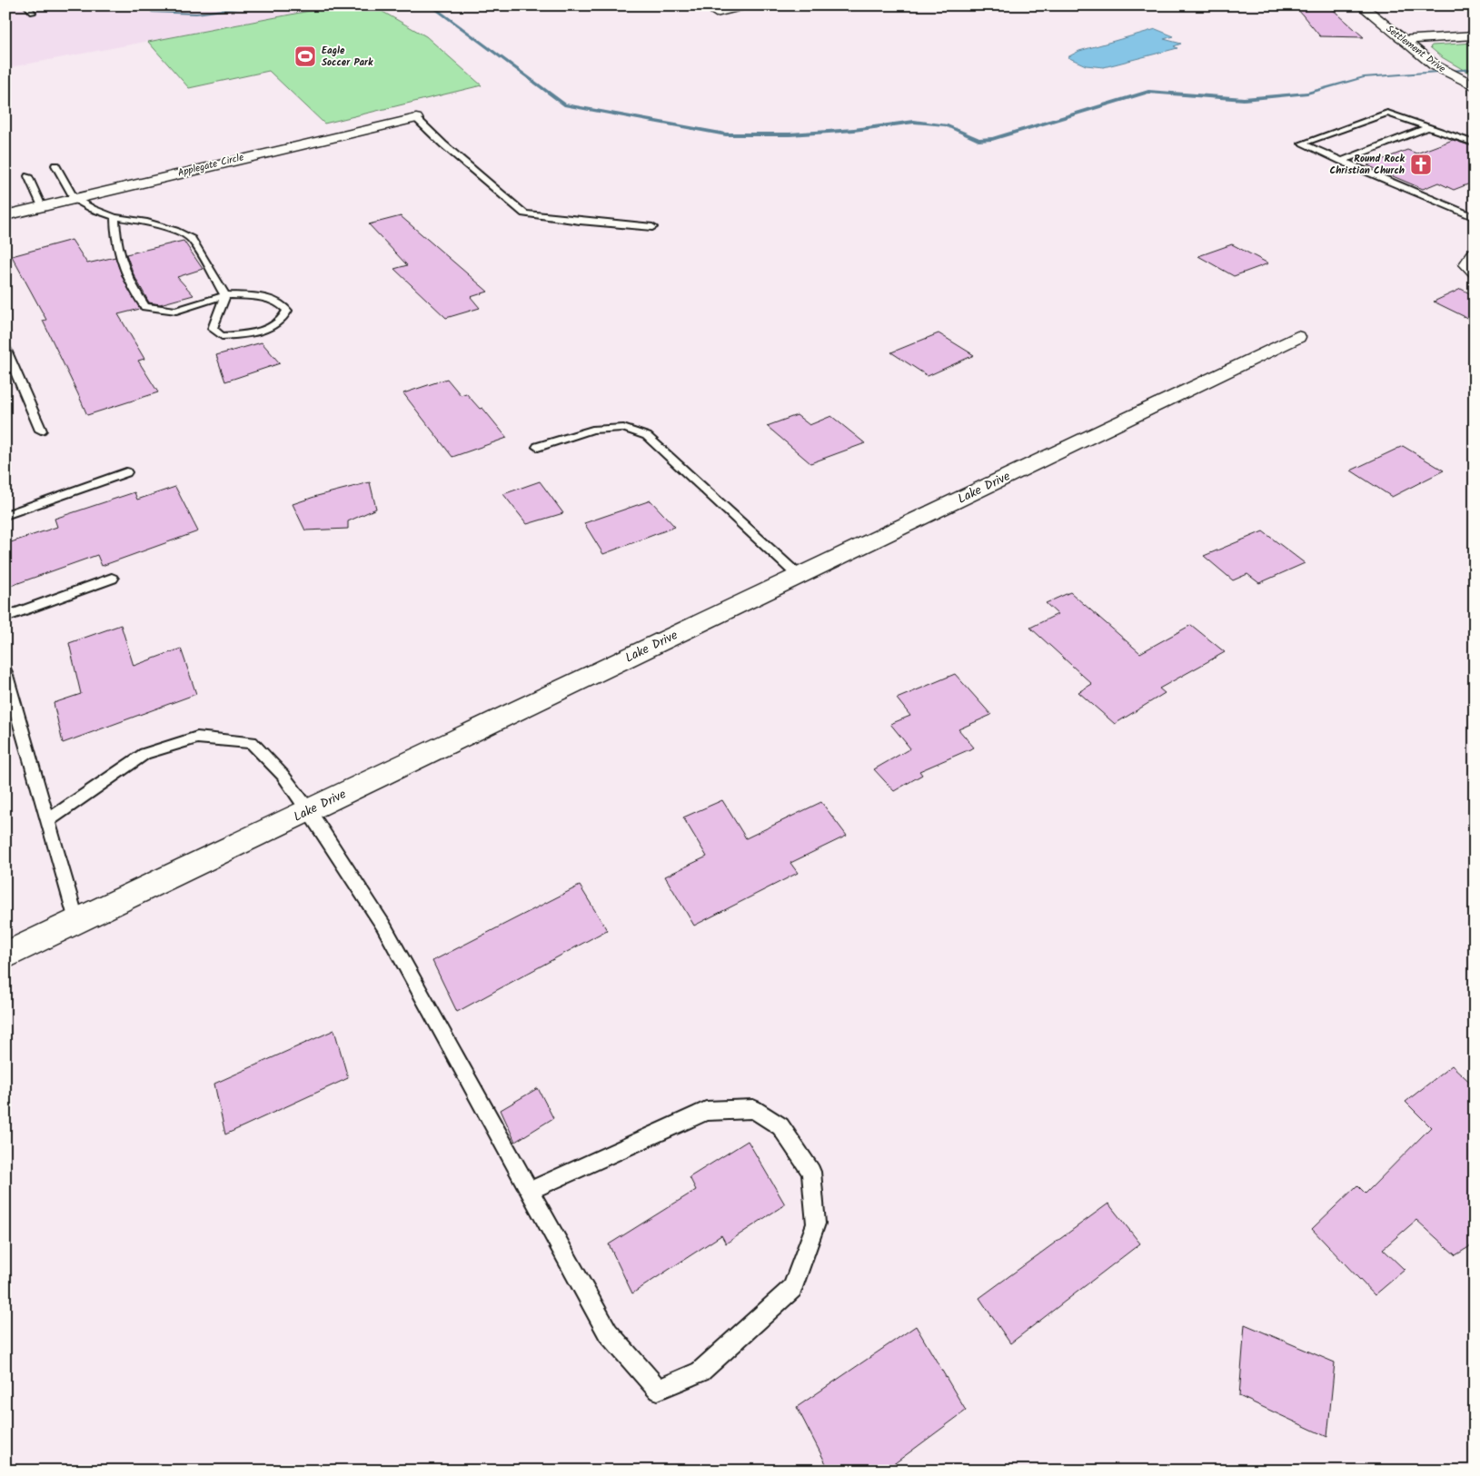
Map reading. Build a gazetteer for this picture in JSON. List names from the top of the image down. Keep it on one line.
{"streets":{"street":["Settlement Drive","Applegate Circle","Lake Drive"]},"places":{"sports":["Eagle Soccer Park"],"church":["Round Rock Christian Church"]}}
